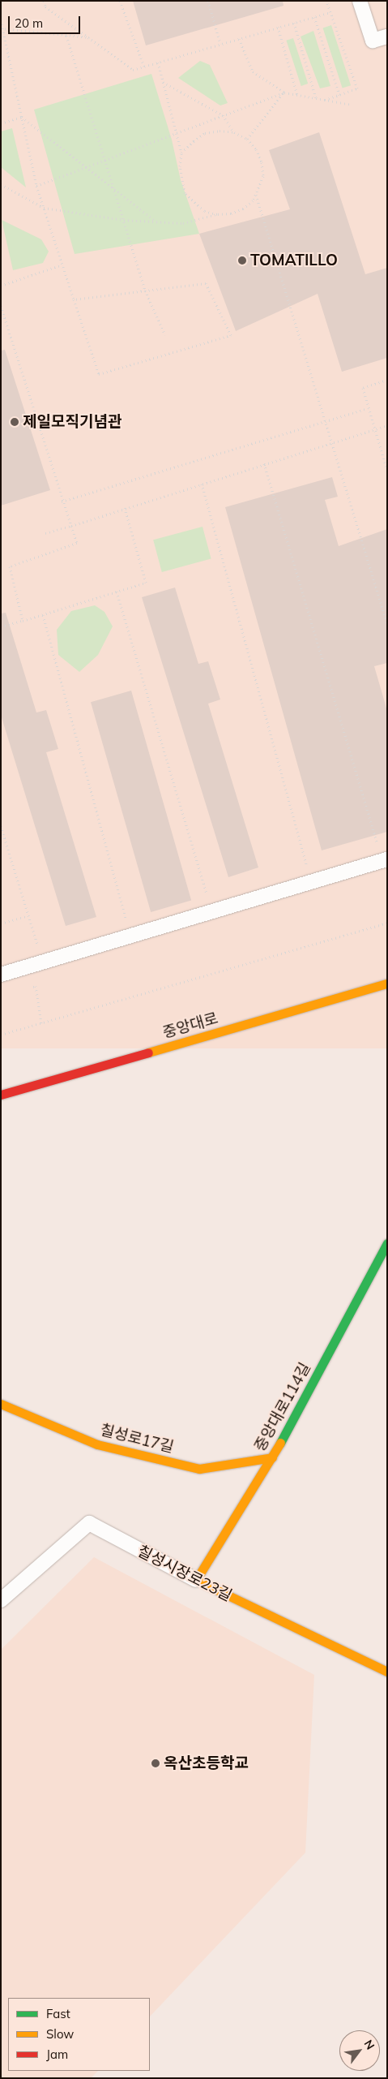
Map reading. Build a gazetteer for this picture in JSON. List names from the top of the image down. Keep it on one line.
{"streets":{"street":["중앙대로","중앙대로114길","칠성로17길","칠성시장로23길"]},"crossings":[["중앙대로114길","칠성로17길"],["중앙대로114길","칠성시장로23길"]],"places":["TOMATILLO","제일모직기념관","옥산초등학교"],"legend":["Fast","Slow","Jam"],"scale_bar":"20 m","north":"top right"}
